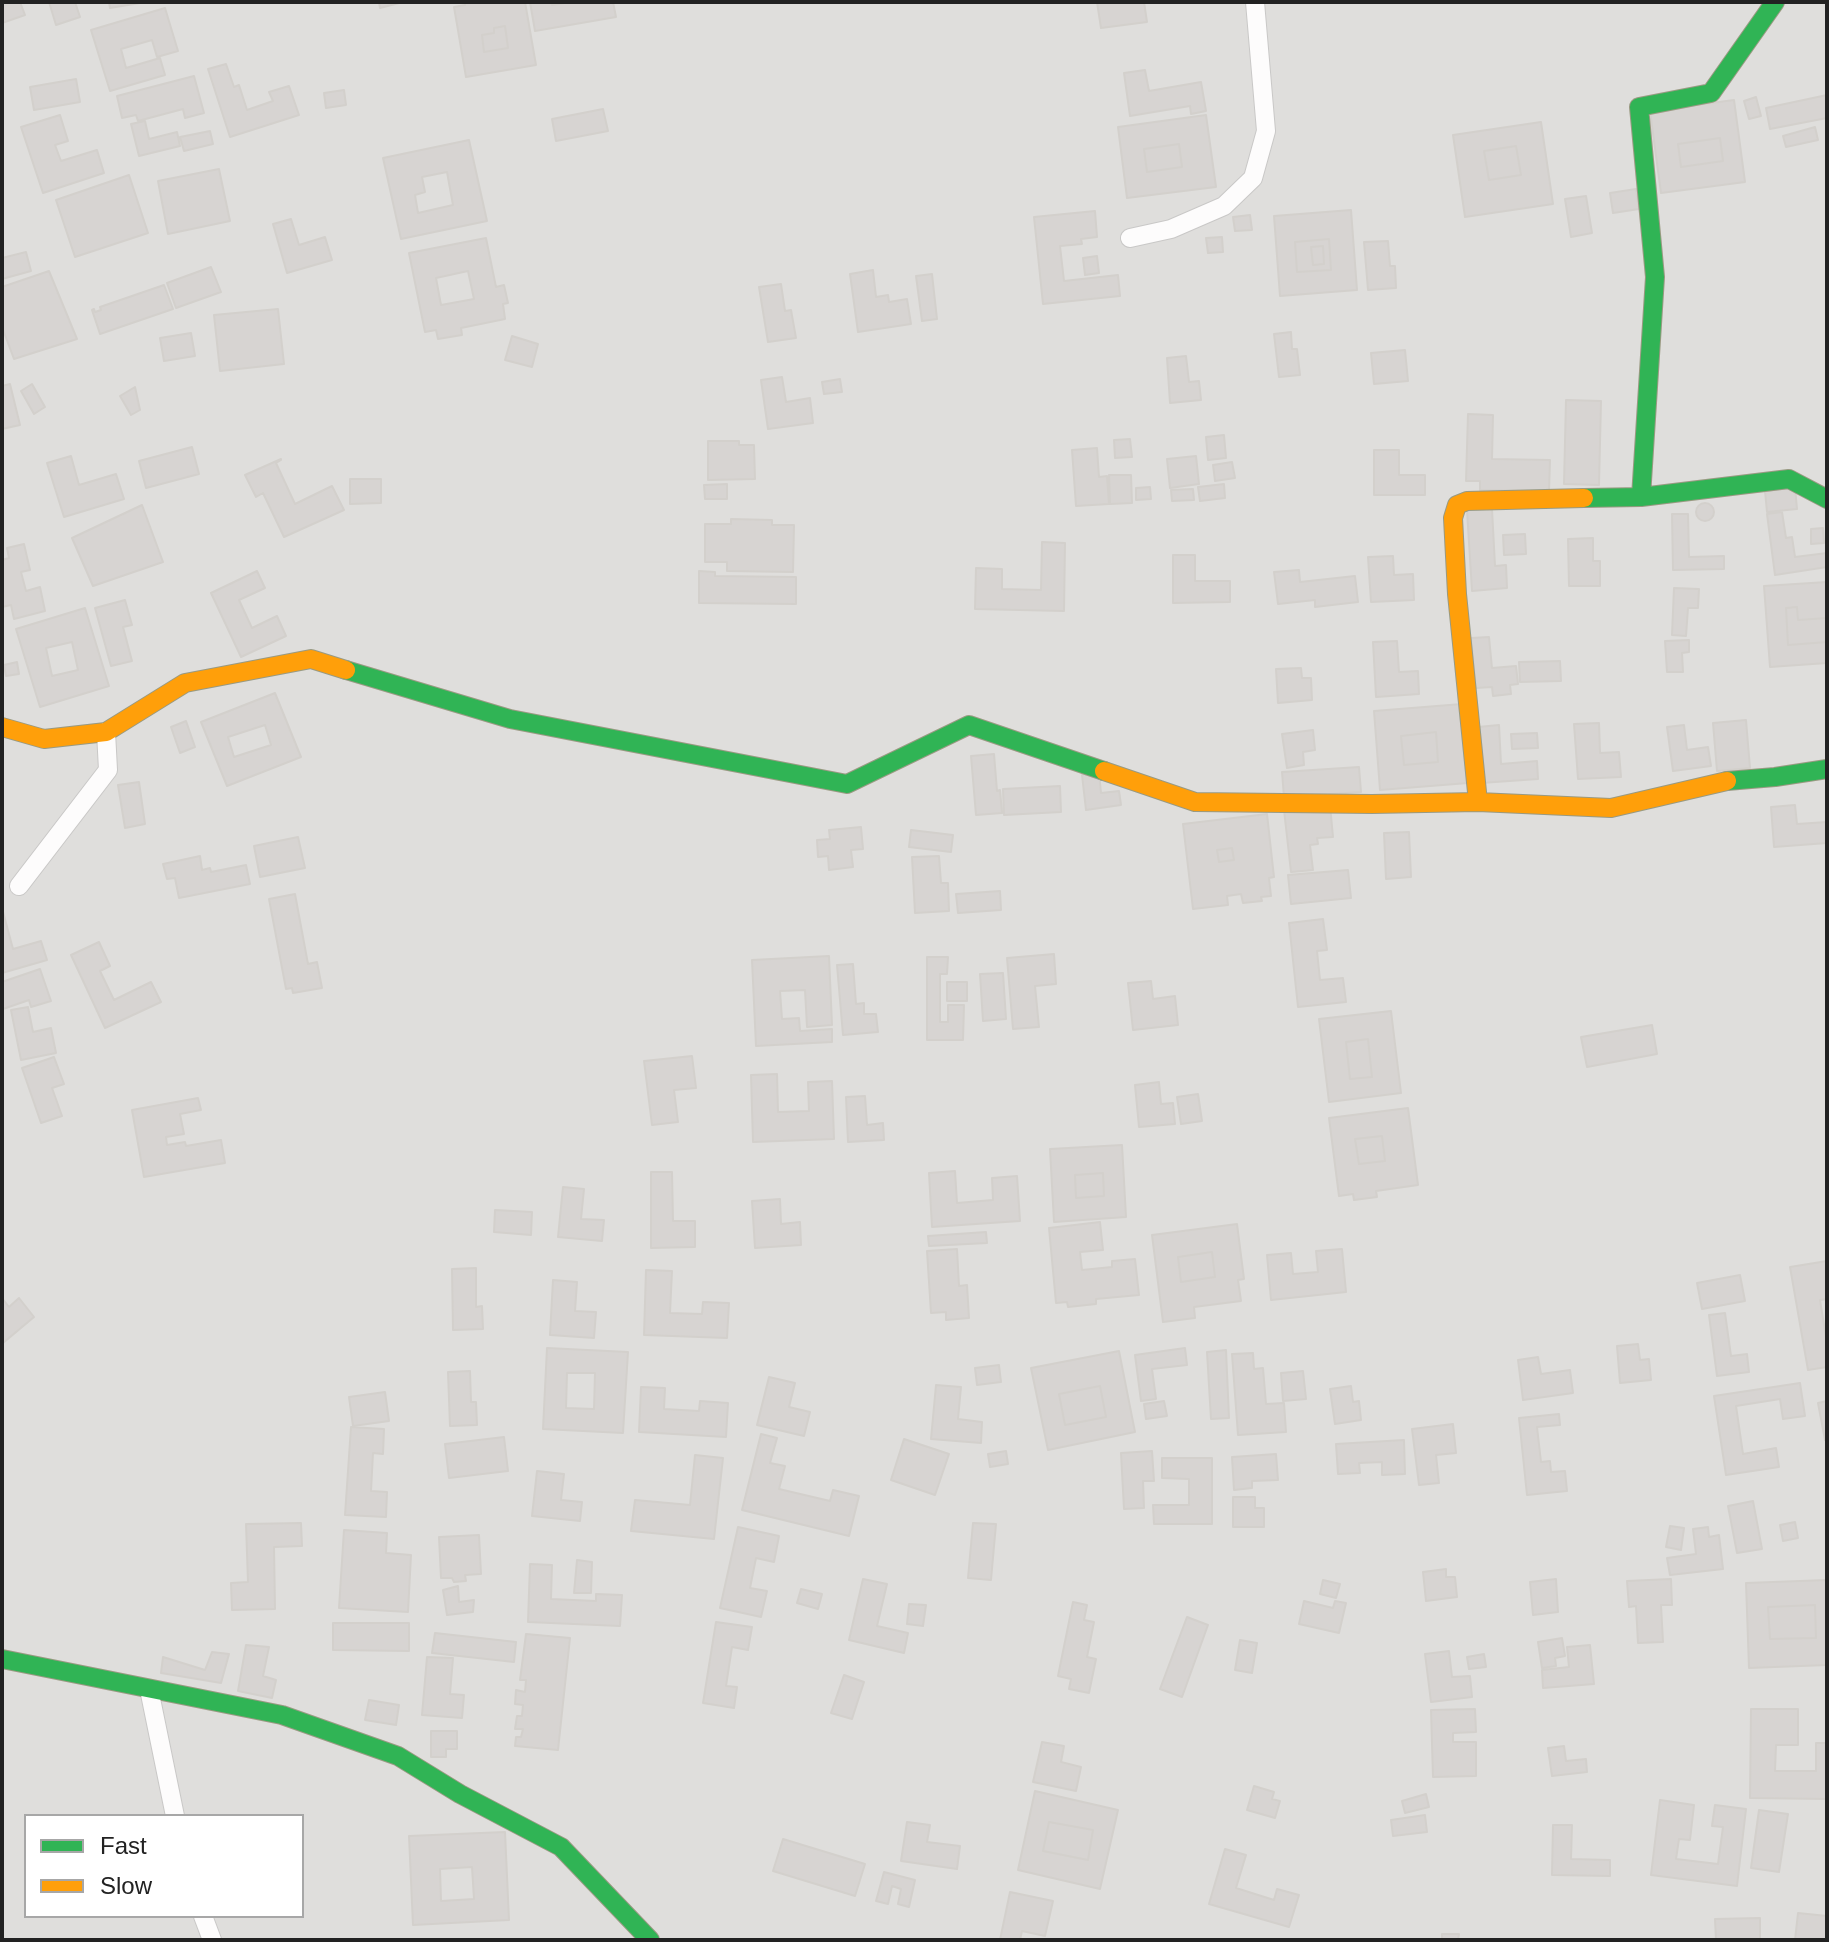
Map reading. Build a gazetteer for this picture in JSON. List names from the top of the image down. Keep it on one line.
{"legend":["Fast","Slow"]}
